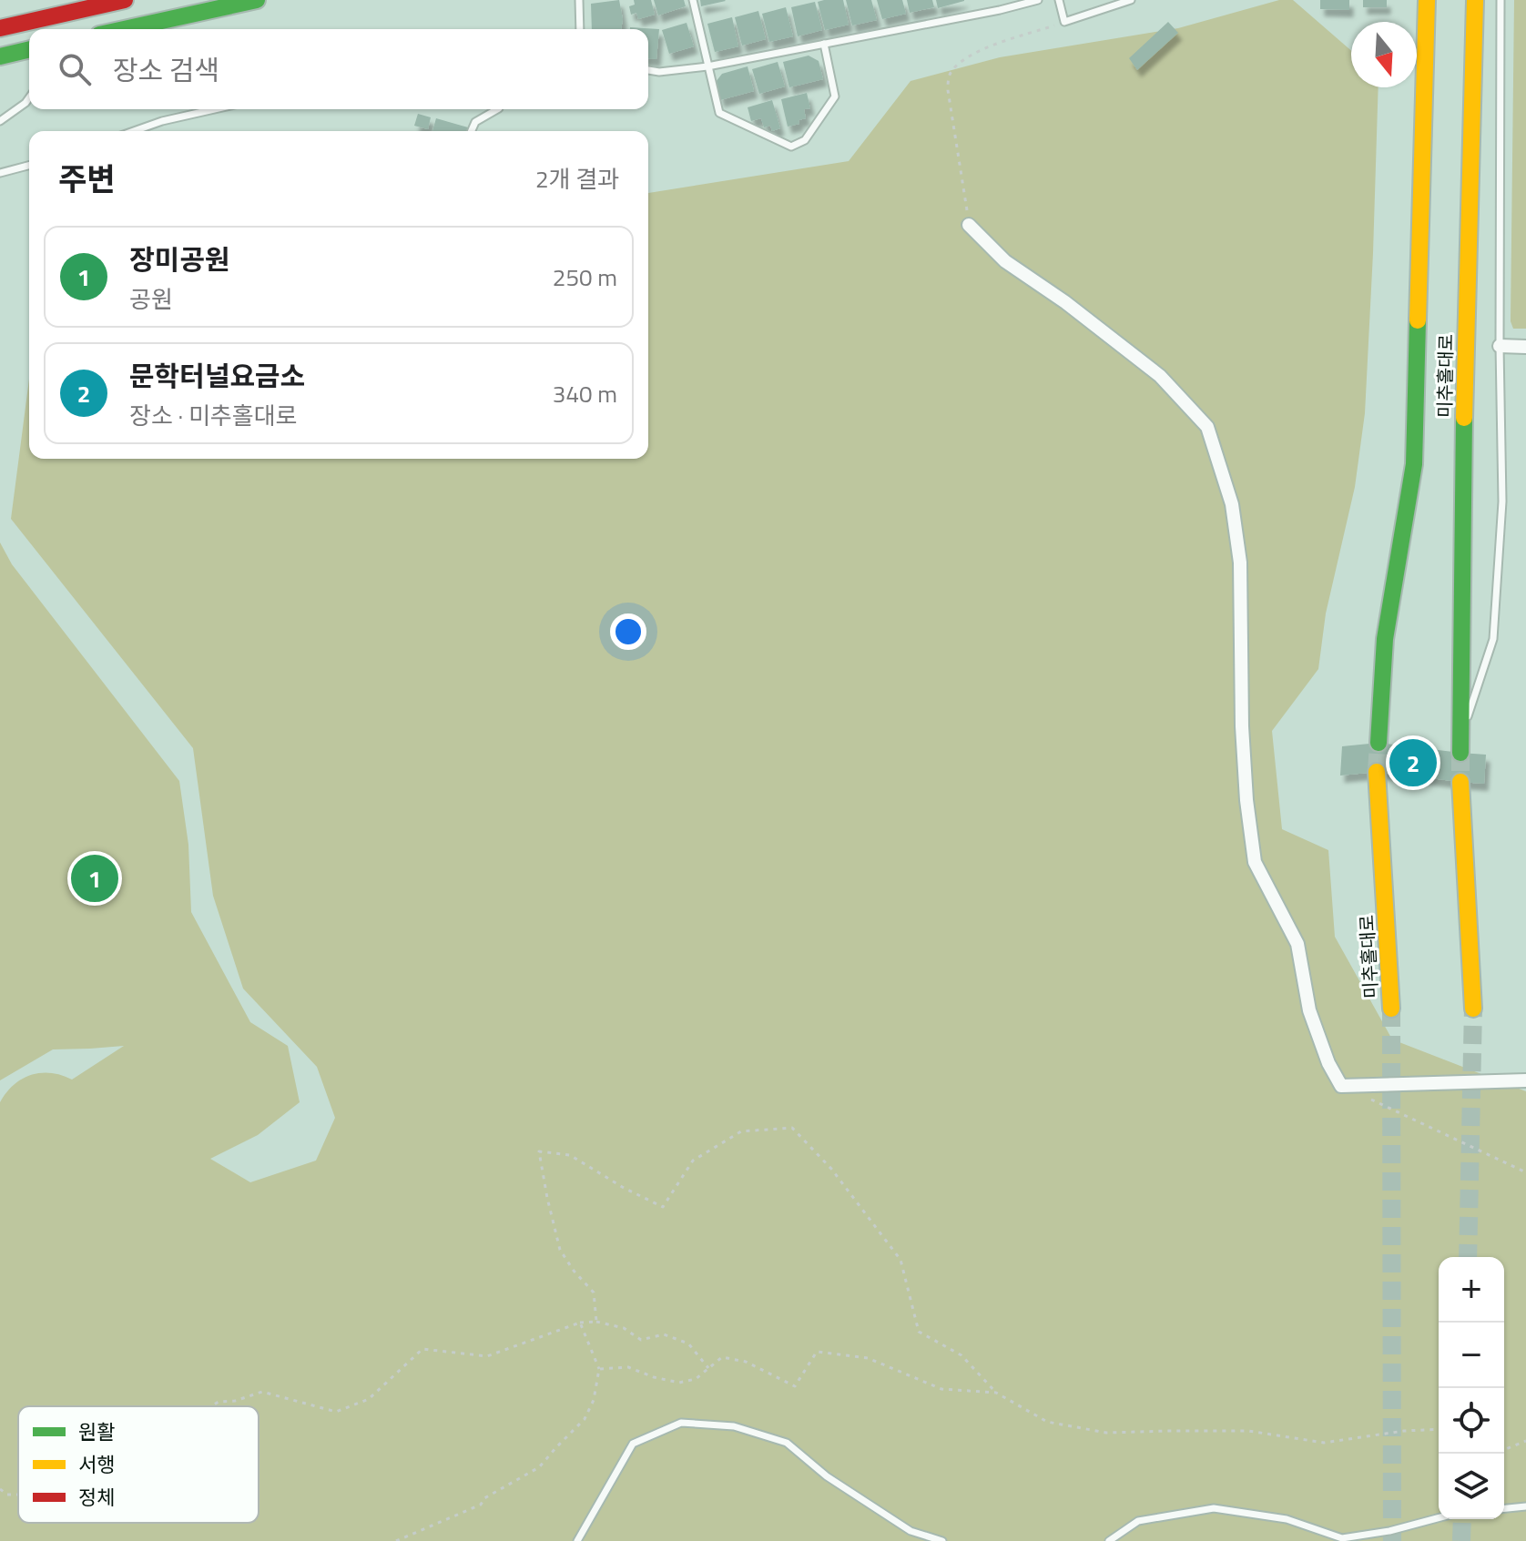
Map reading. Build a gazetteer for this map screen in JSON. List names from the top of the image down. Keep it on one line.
{"streets":{"main road":["미추홀대로"]},"legend":["원활","서행","정체"],"north":"bottom","page":{"search":"장소 검색","heading":["주변","2개 결과"],"list":[{"mark":"1","name":"장미공원","note":"공원","value":"250 m"},{"mark":"2","name":"문학터널요금소","note":"장소 · 미추홀대로","value":"340 m"}],"pins":["2","1"],"map_buttons":["+","−"]}}
